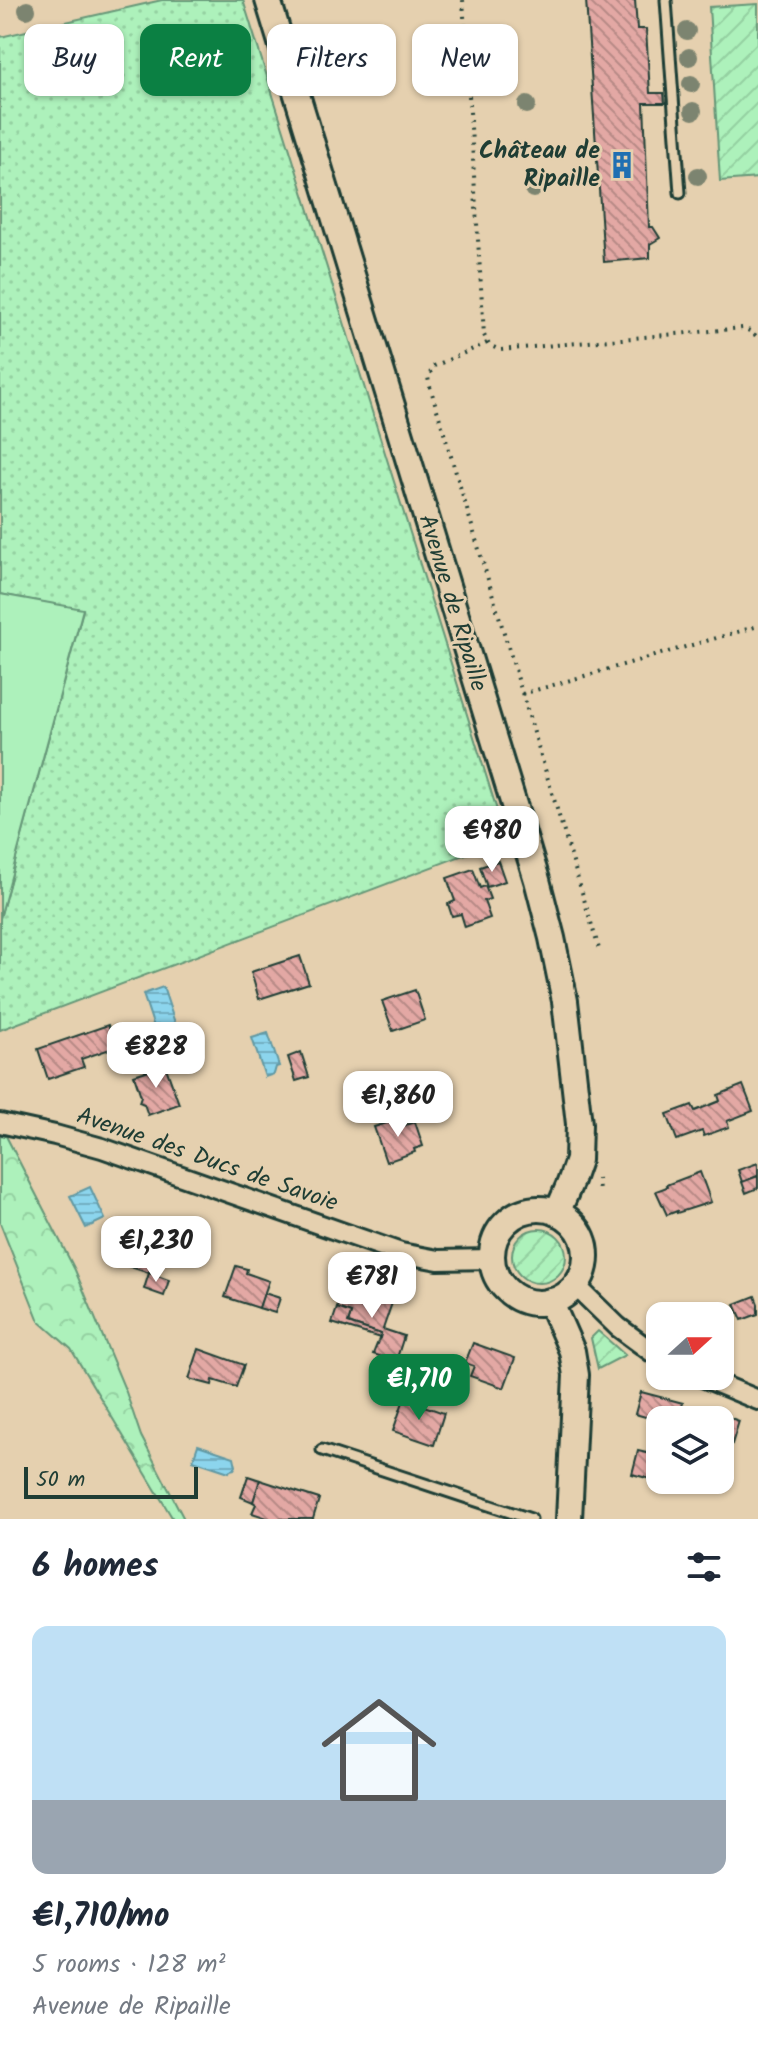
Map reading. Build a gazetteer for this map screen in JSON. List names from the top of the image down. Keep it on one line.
{"streets":{"street":["Avenue de Ripaille","Avenue des Ducs de Savoie"]},"crossings":[["Avenue de Ripaille","Avenue des Ducs de Savoie"]],"places":{"building":["Château de Ripaille"]},"scale_bar":"50 m","north":"right","page":{"chip":["Buy","Rent","Filters","New"],"price":["€980","€828","€1,860","€1,230","€781","€1,710"],"scale":"50 m","heading":"6 homes","list":[{"name":"€1,710/mo","note":"5 rooms · 128 m² · Avenue de Ripaille"}]}}
